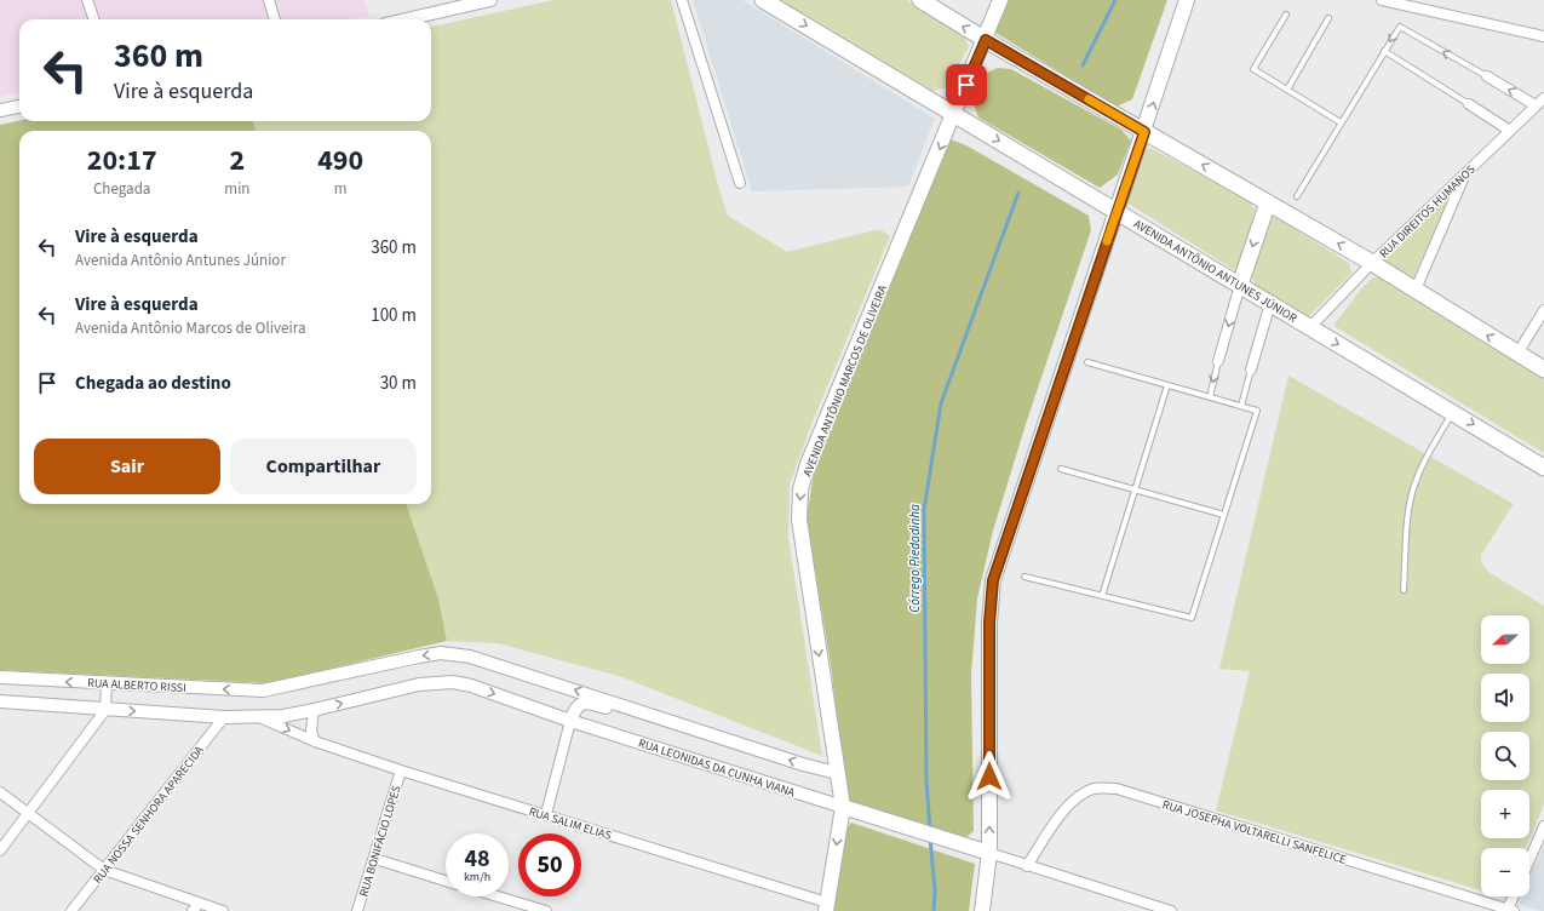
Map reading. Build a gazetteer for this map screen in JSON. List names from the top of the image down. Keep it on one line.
{"streets":{"main road":["AVENIDA ANTÔNIO ANTUNES JÚNIOR","AVENIDA ANTÔNIO MARCOS DE OLIVEIRA","RUA LEONIDAS DA CUNHA VIANA"],"street":["RUA DIREITOS HUMANOS","RUA ALBERTO RISSI","RUA NOSSA SENHORA APARECIDA","RUA SALIM ELIAS","RUA JOSEPHA VOLTARELLI SANFELICE","RUA BONIFÁCIO LOPES"]},"crossings":[["RUA DIREITOS HUMANOS","AVENIDA ANTÔNIO ANTUNES JÚNIOR"],["AVENIDA ANTÔNIO ANTUNES JÚNIOR","AVENIDA ANTÔNIO MARCOS DE OLIVEIRA"],["AVENIDA ANTÔNIO MARCOS DE OLIVEIRA","RUA LEONIDAS DA CUNHA VIANA"],["AVENIDA ANTÔNIO MARCOS DE OLIVEIRA","RUA SALIM ELIAS"],["RUA LEONIDAS DA CUNHA VIANA","RUA SALIM ELIAS"],["RUA LEONIDAS DA CUNHA VIANA","RUA JOSEPHA VOLTARELLI SANFELICE"],["RUA SALIM ELIAS","RUA BONIFÁCIO LOPES"]],"one_way":["AVENIDA ANTÔNIO MARCOS DE OLIVEIRA"],"water":["Córrego Piedadinha"],"north":"left","page":{"turn":["360 m","Vire à esquerda"],"eta":["20:17","Chegada","2","min","490","m"],"list":[{"name":"Vire à esquerda","note":"Avenida Antônio Antunes Júnior","value":"360 m"},{"name":"Vire à esquerda","note":"Avenida Antônio Marcos de Oliveira","value":"100 m"},{"name":"Chegada ao destino","value":"30 m"}],"buttons":["Sair","Compartilhar"],"map_buttons":["+","−"],"speed":"48 km/h","limit":"50"}}
